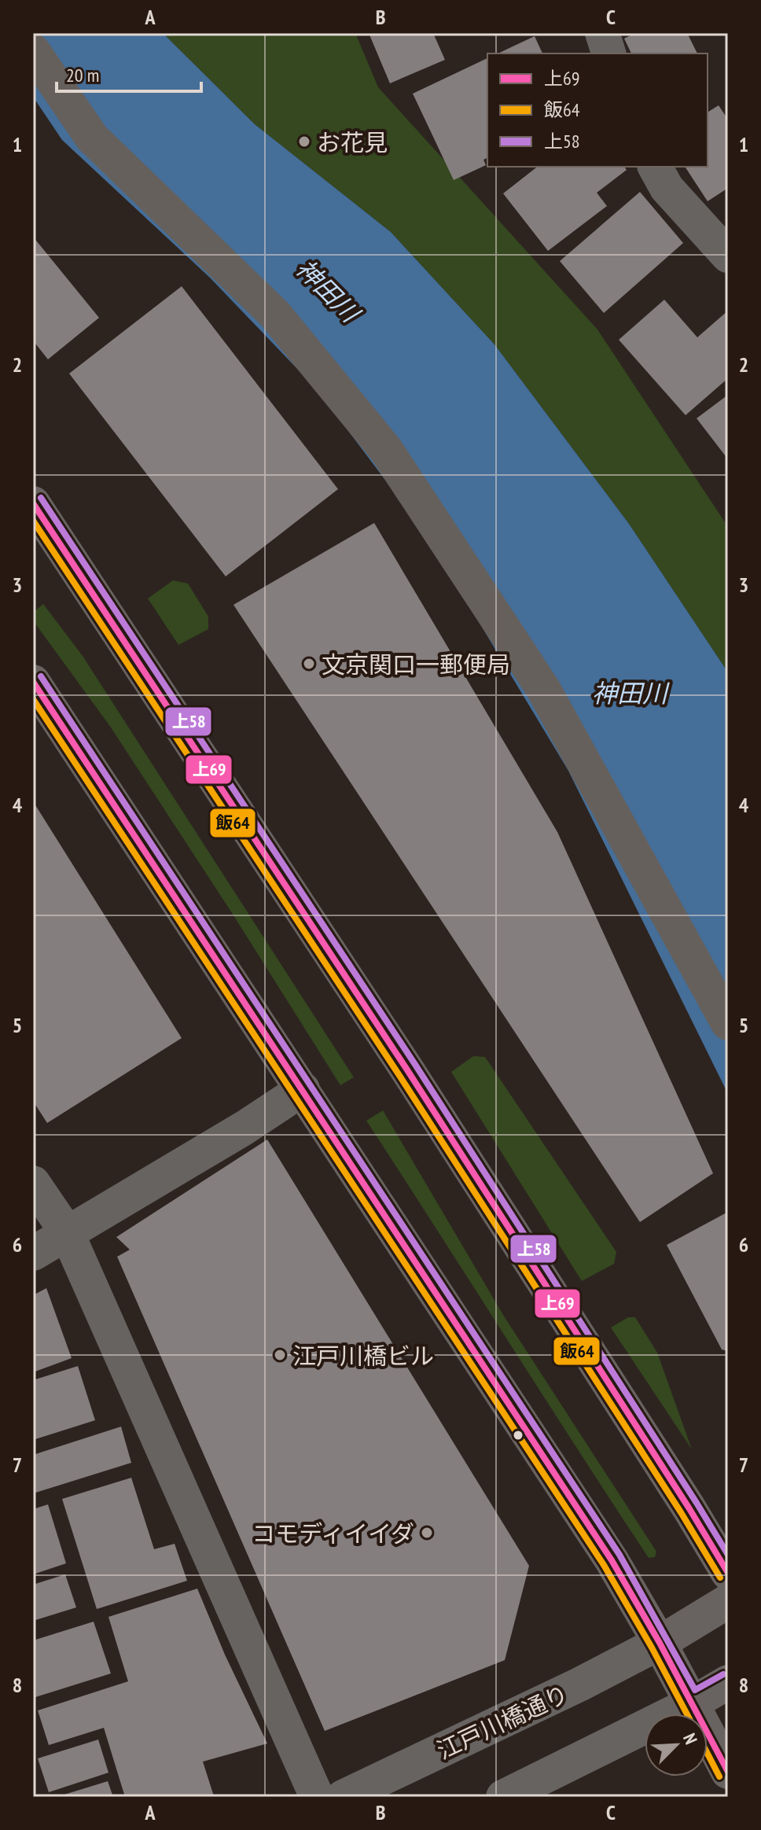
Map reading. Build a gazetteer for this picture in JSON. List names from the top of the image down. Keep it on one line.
{"streets":{"street":["江戸川橋通り"]},"water":["神田川"],"places":["お花見","文京関口一郵便局","江戸川橋ビル","コモディイイダ"],"lines":["transit line 上58","transit line 上69","transit line 飯64"],"legend":["上69","飯64","上58"],"scale_bar":"20 m","north":"top right","grid":{"columns":["A","B","C"],"rows":["1","2","3","4","5","6","7","8"]}}
